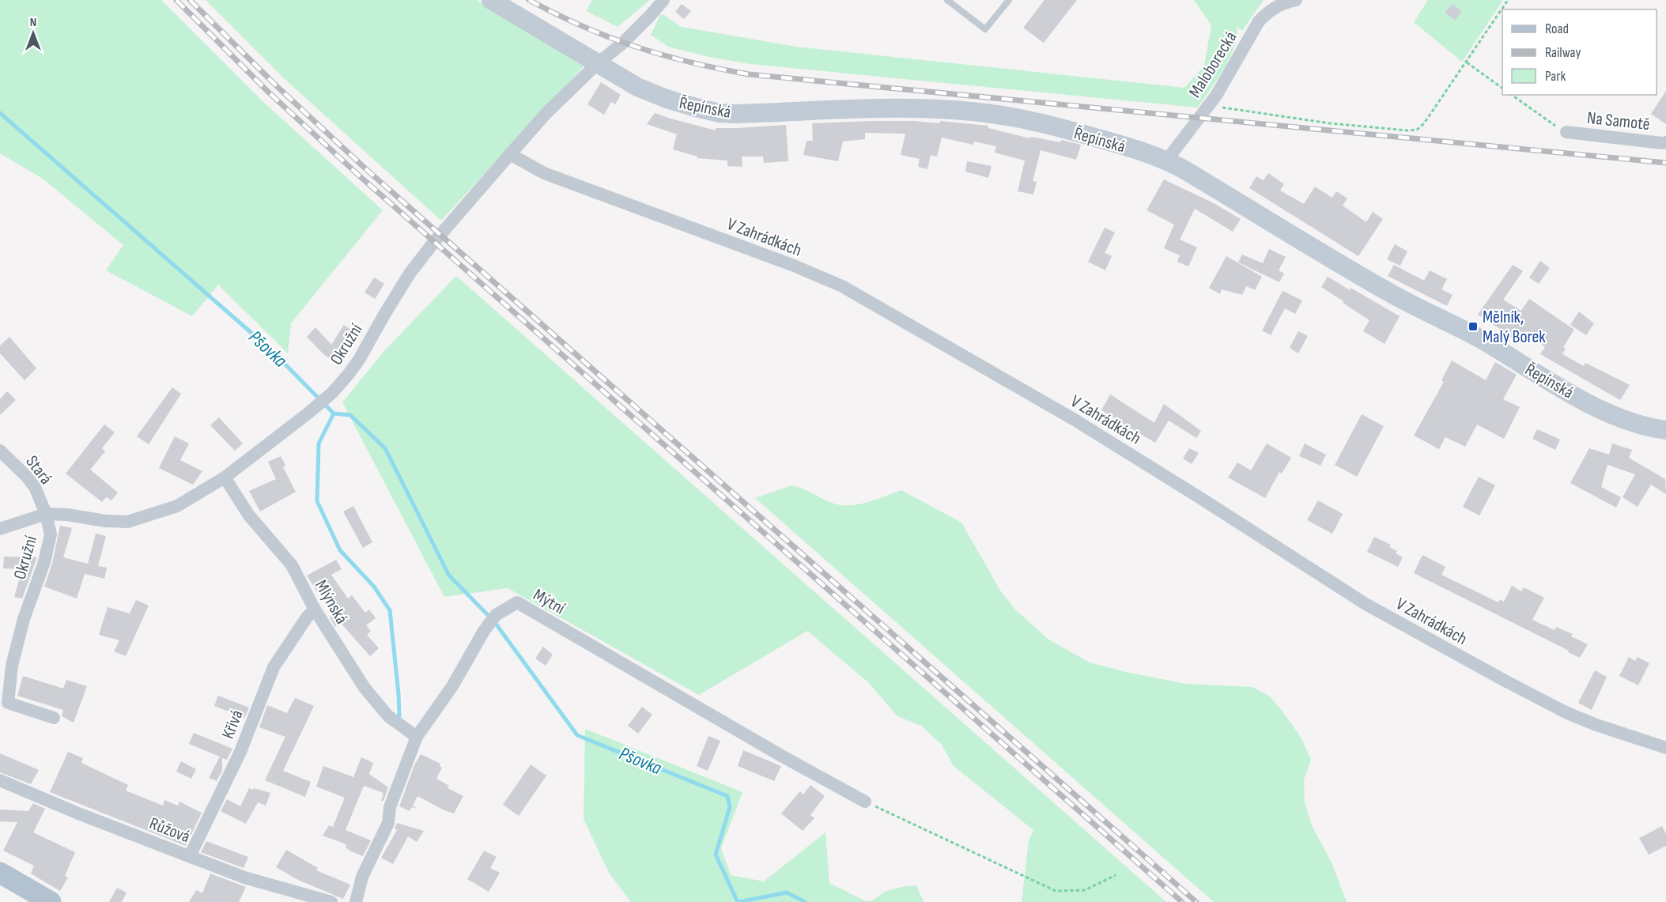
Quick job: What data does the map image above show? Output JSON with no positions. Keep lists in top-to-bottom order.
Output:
{
  "streets": {
    "street": [
      "Maloborecká",
      "Řepínská",
      "Na Samotě",
      "V Zahrádkách",
      "Okružní",
      "Stará",
      "Mýtní",
      "Mlýnská",
      "Křivá",
      "Růžová"
    ]
  },
  "crossings": [
    ["Maloborecká", "Řepínská"],
    ["Řepínská", "Okružní"],
    ["V Zahrádkách", "Okružní"],
    ["Okružní", "Stará"],
    ["Okružní", "Mlýnská"],
    ["Mýtní", "Mlýnská"],
    ["Mlýnská", "Křivá"],
    ["Křivá", "Růžová"]
  ],
  "water": ["Pšovka"],
  "places": {
    "transit": ["Mělník, Malý Borek"]
  },
  "legend": ["Road", "Railway", "Park"],
  "north": "top"
}
